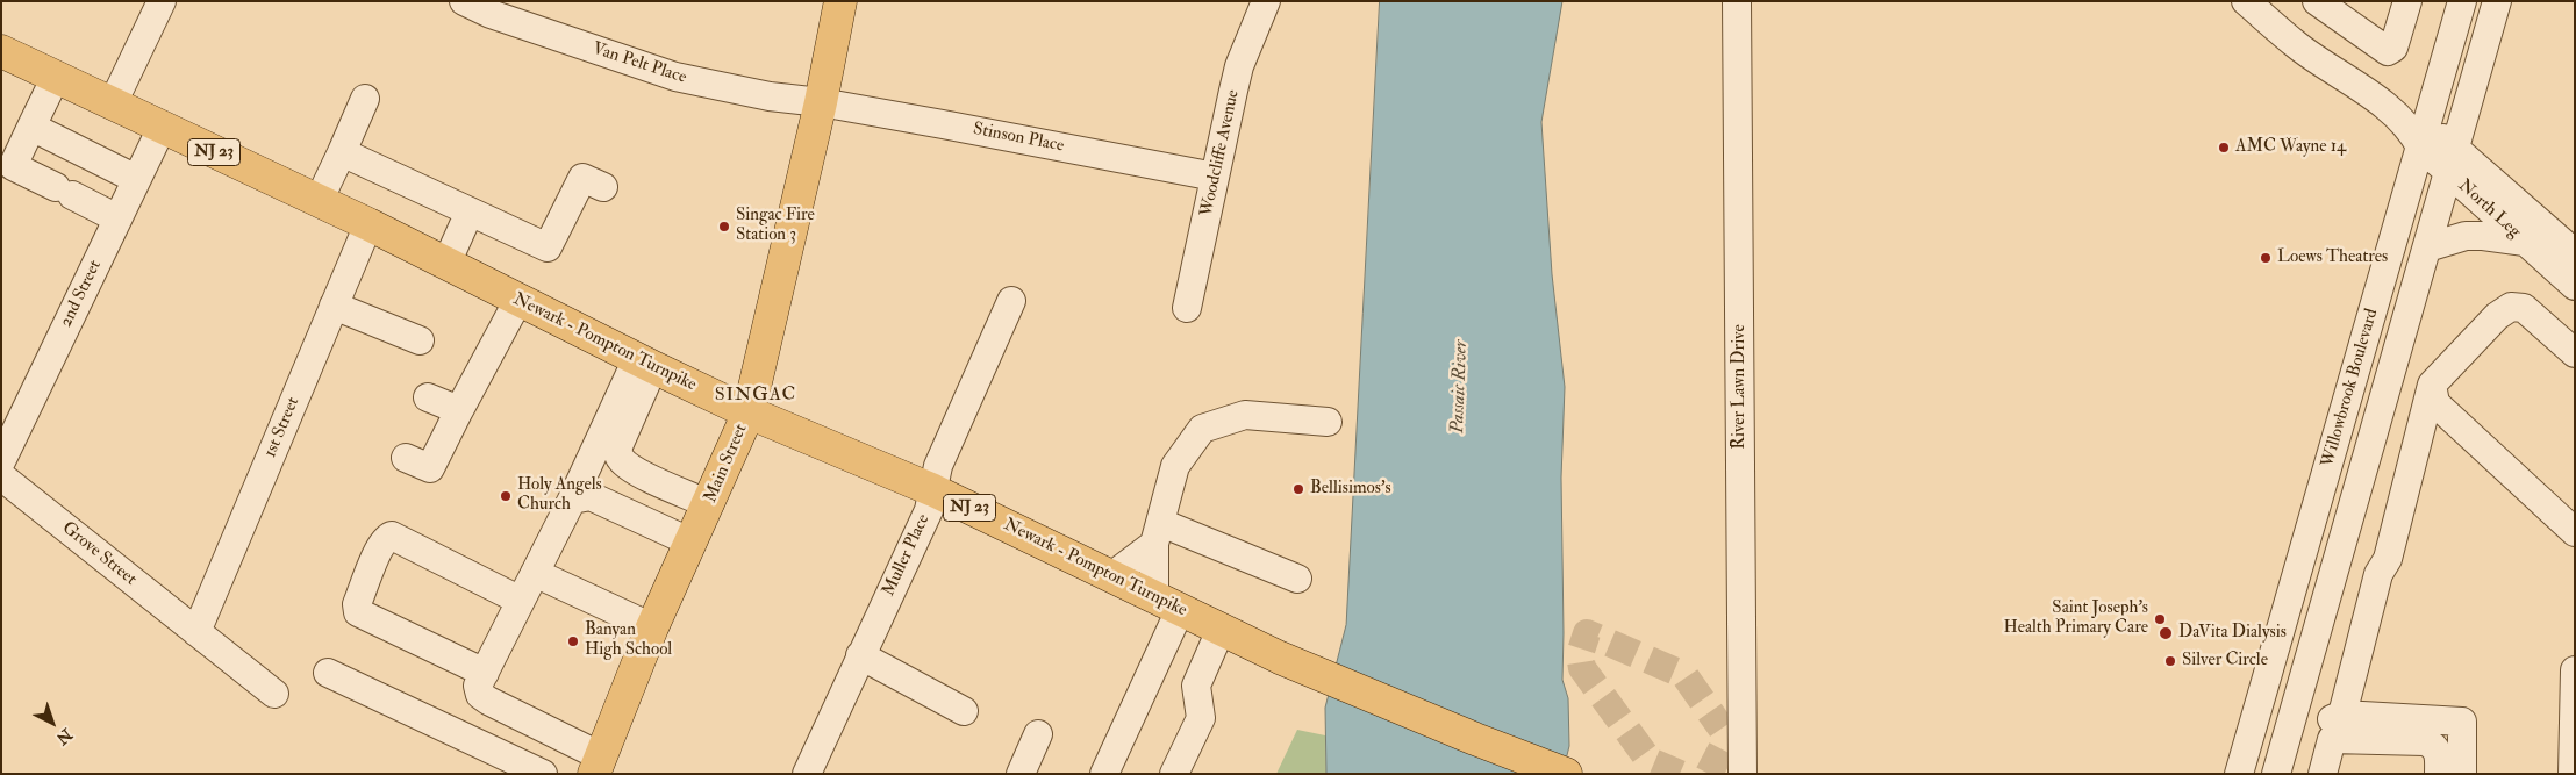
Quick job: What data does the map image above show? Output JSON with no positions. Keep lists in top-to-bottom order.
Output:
{
  "streets": {
    "main road": ["NJ 23", "Newark - Pompton Turnpike", "Main Street"],
    "street": [
      "Van Pelt Place",
      "Stinson Place",
      "Woodcliffe Avenue",
      "North Leg",
      "2nd Street",
      "River Lawn Drive",
      "Willowbrook Boulevard",
      "1st Street",
      "Grove Street",
      "Muller Place"
    ]
  },
  "crossings": [
    ["Van Pelt Place", "Stinson Place"],
    ["Van Pelt Place", "Main Street"],
    ["Stinson Place", "Woodcliffe Avenue"],
    ["Stinson Place", "Main Street"],
    ["North Leg", "Willowbrook Boulevard"],
    ["2nd Street", "Newark - Pompton Turnpike"],
    ["Newark - Pompton Turnpike", "1st Street"],
    ["Newark - Pompton Turnpike", "Main Street"],
    ["Newark - Pompton Turnpike", "Muller Place"],
    ["1st Street", "Grove Street"]
  ],
  "districts": ["SINGAC"],
  "water": ["Passaic River"],
  "places": [
    "AMC Wayne 14",
    "Singac Fire Station 3",
    "Loews Theatres",
    "Bellisimos's",
    "Holy Angels Church",
    "Saint Joseph's Health Primary Care",
    "DaVita Dialysis",
    "Banyan High School",
    "Silver Circle"
  ],
  "north": "bottom right"
}
